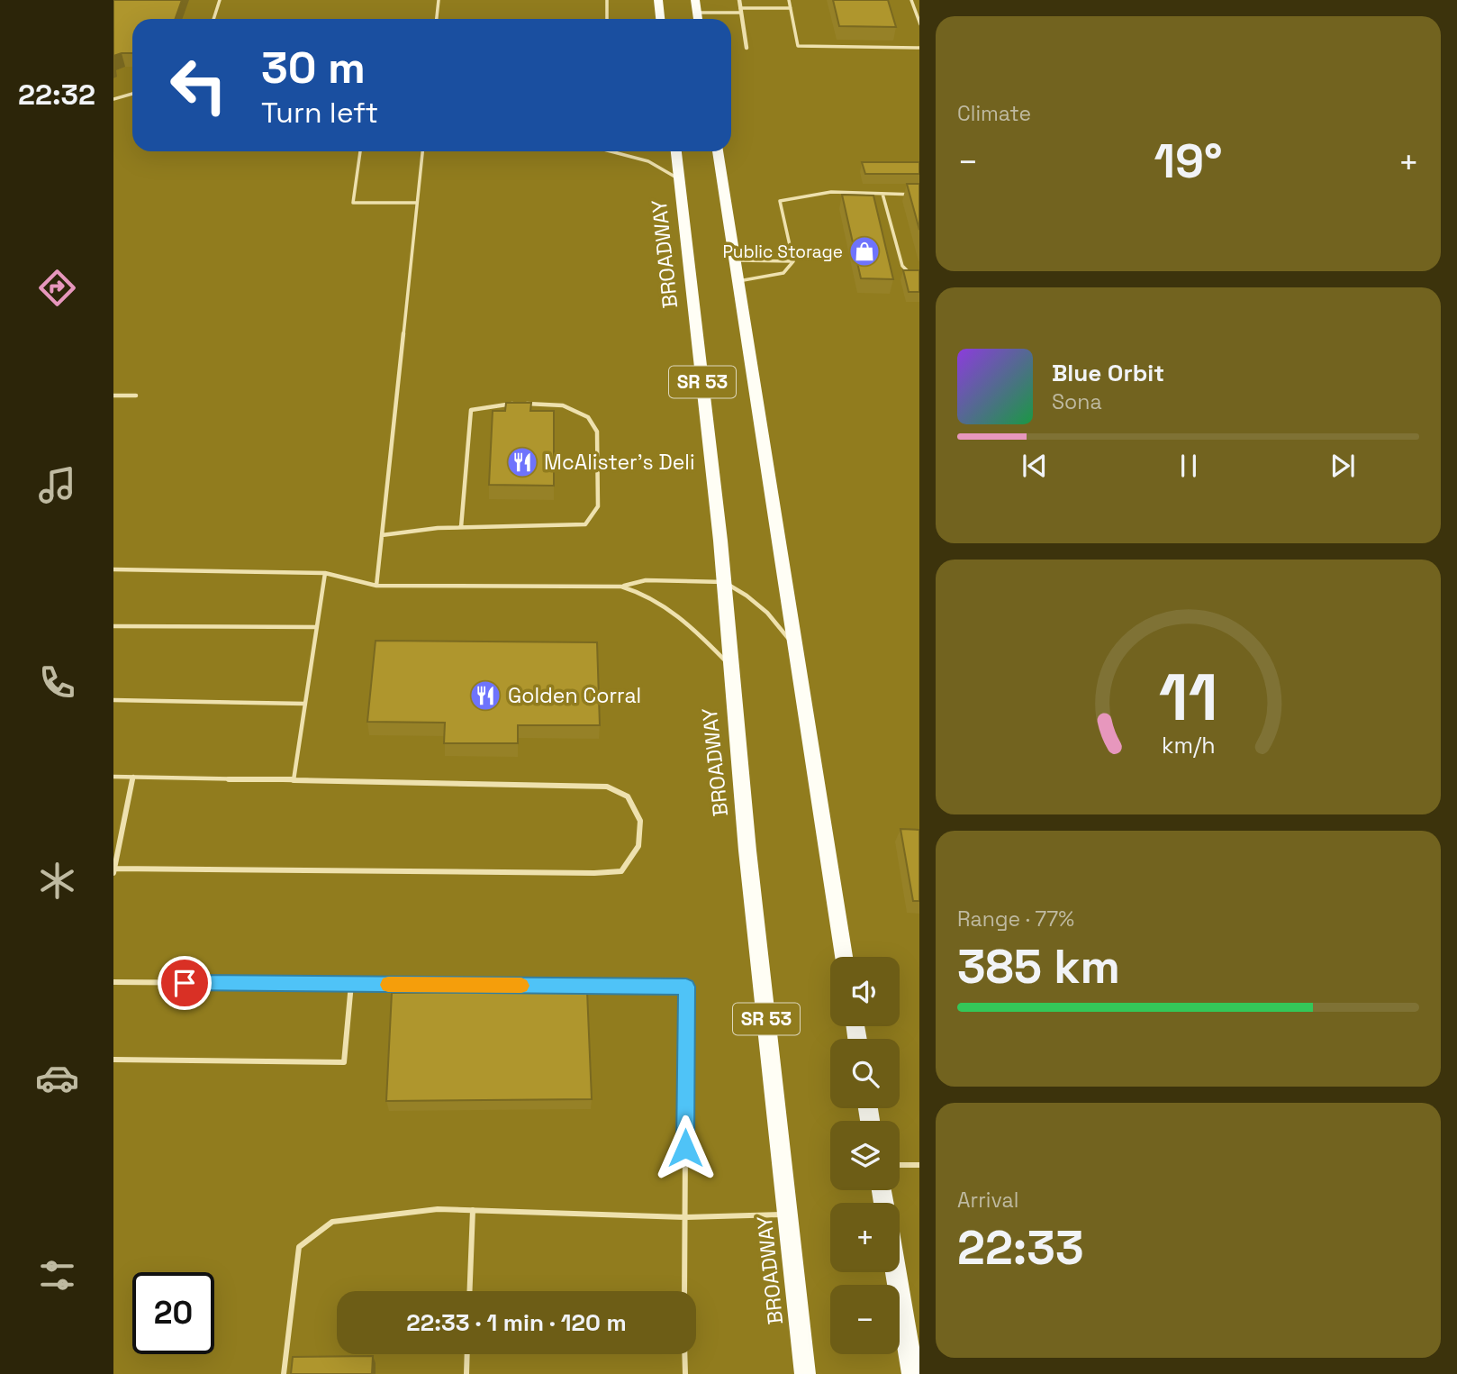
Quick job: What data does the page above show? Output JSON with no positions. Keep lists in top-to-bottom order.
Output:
{
  "streets": {
    "main road": ["BROADWAY", "SR 53"]
  },
  "places": {
    "shop": ["Public Storage"],
    "restaurant": ["McAlister's Deli", "Golden Corral"]
  },
  "page": {
    "tabs": "22:32",
    "tile": [
      "Climate",
      ["Range · 77%", "385 km"],
      ["Arrival", "22:33"]
    ],
    "turn": ["30 m", "Turn left"],
    "heat": ["−", "19°", "+"],
    "song": ["Blue Orbit", "Sona"],
    "map_buttons": ["+", "−"],
    "limit": "20",
    "trip": "22:33 · 1 min · 120 m",
    "gauge": ["11", "km/h"]
  }
}
